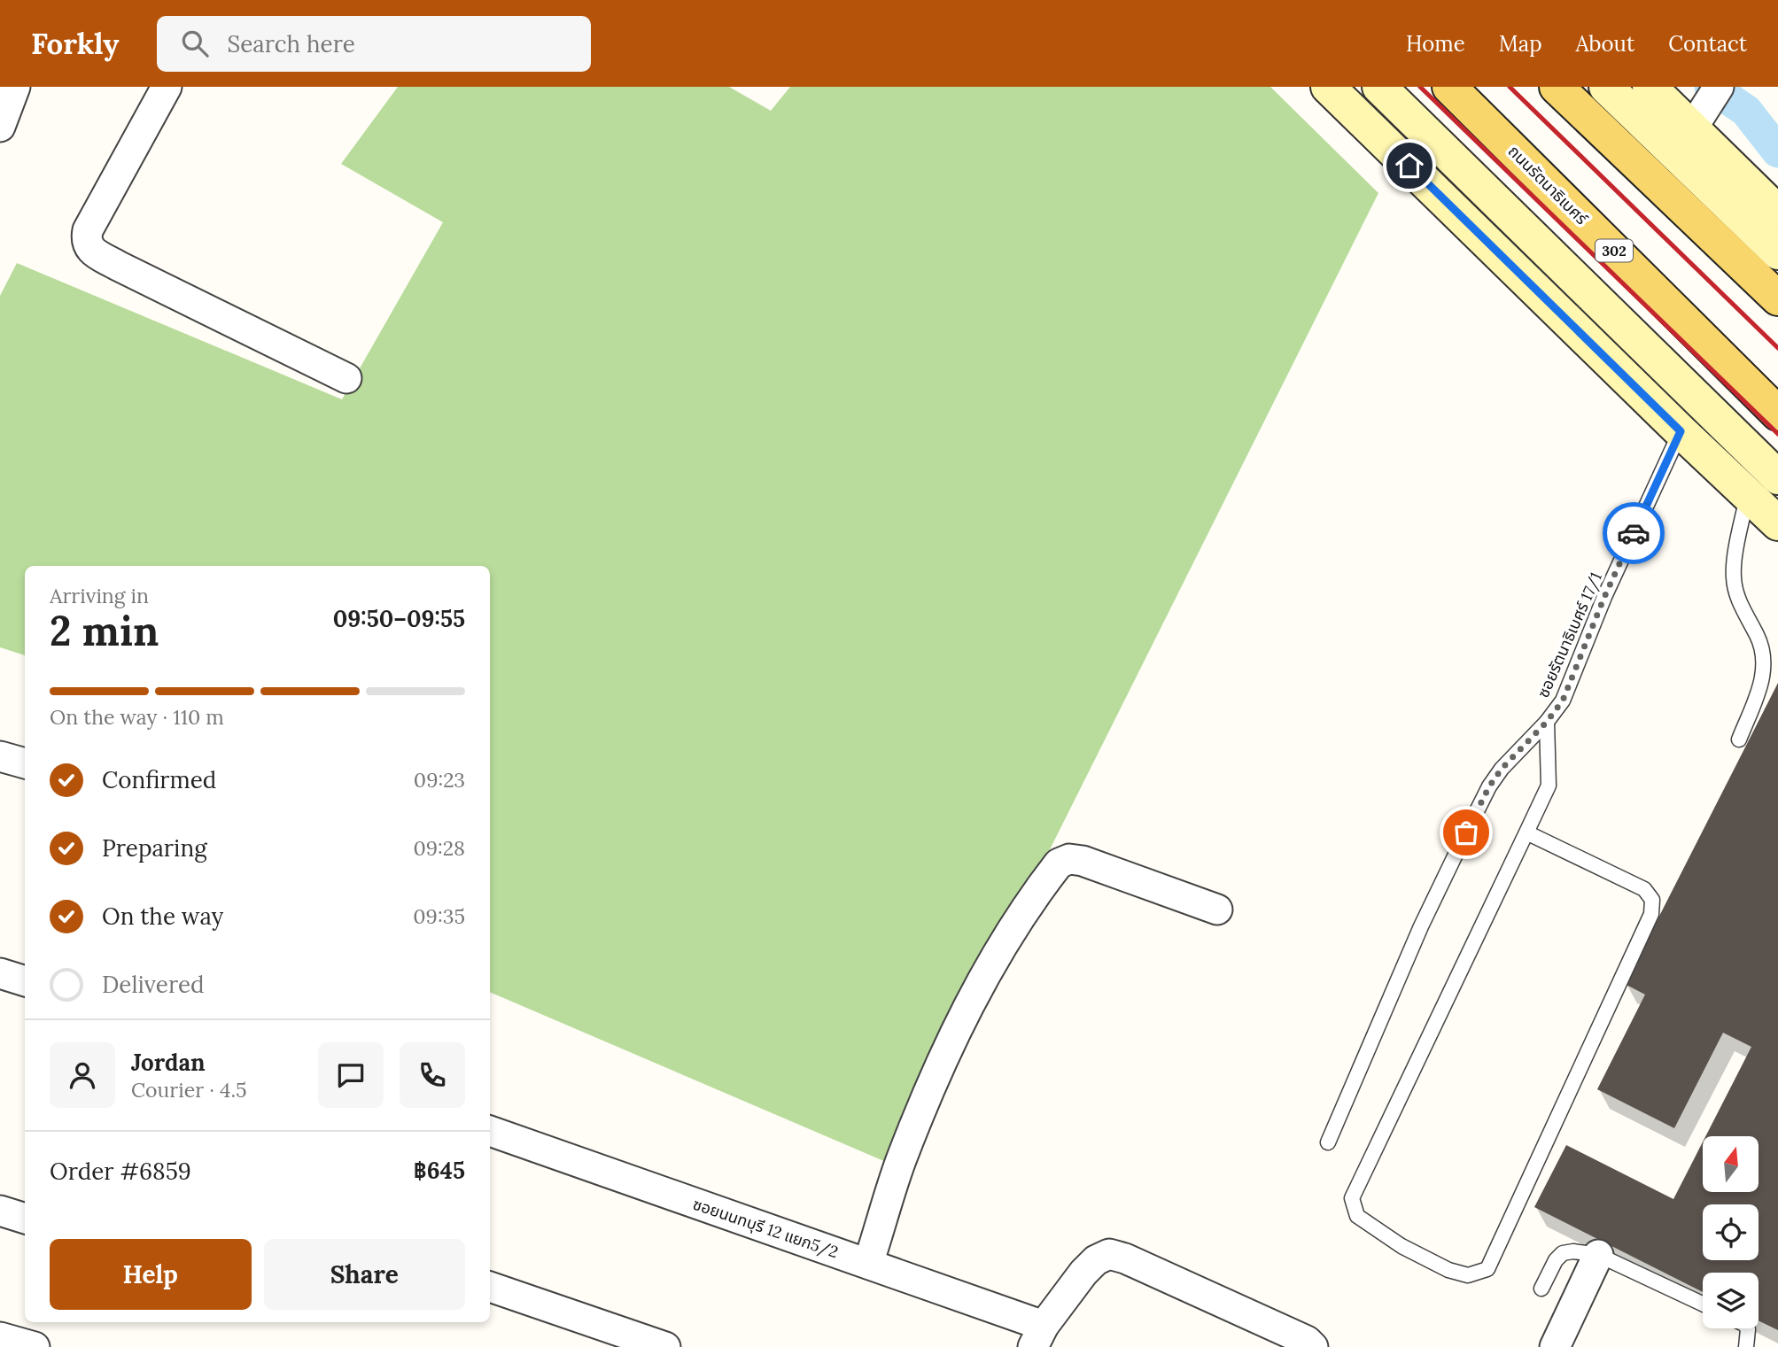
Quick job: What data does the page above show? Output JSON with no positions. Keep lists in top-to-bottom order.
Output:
{
  "streets": {
    "main road": ["ถนนรัตนาธิเบศร์", "302"],
    "street": ["ซอยนนทบุรี 12 แยก5/2"],
    "lane": ["ซอยรัตนาธิเบศร์ 17/1"]
  },
  "north": "top",
  "page": {
    "header": "Forkly",
    "search": "Search here",
    "nav": [
      "Home",
      "Map",
      "About",
      "Contact"
    ],
    "heading": ["2 min", "Arriving in", "09:50–09:55"],
    "panel": [
      "Jordan",
      "Courier · 4.5",
      "Order #6859",
      "฿645"
    ],
    "bar": "On the way · 110 m",
    "list": [
      ["Confirmed", "09:23"],
      ["Preparing", "09:28"],
      ["On the way", "09:35"],
      "Delivered"
    ],
    "buttons": ["Help", "Share"]
  }
}
